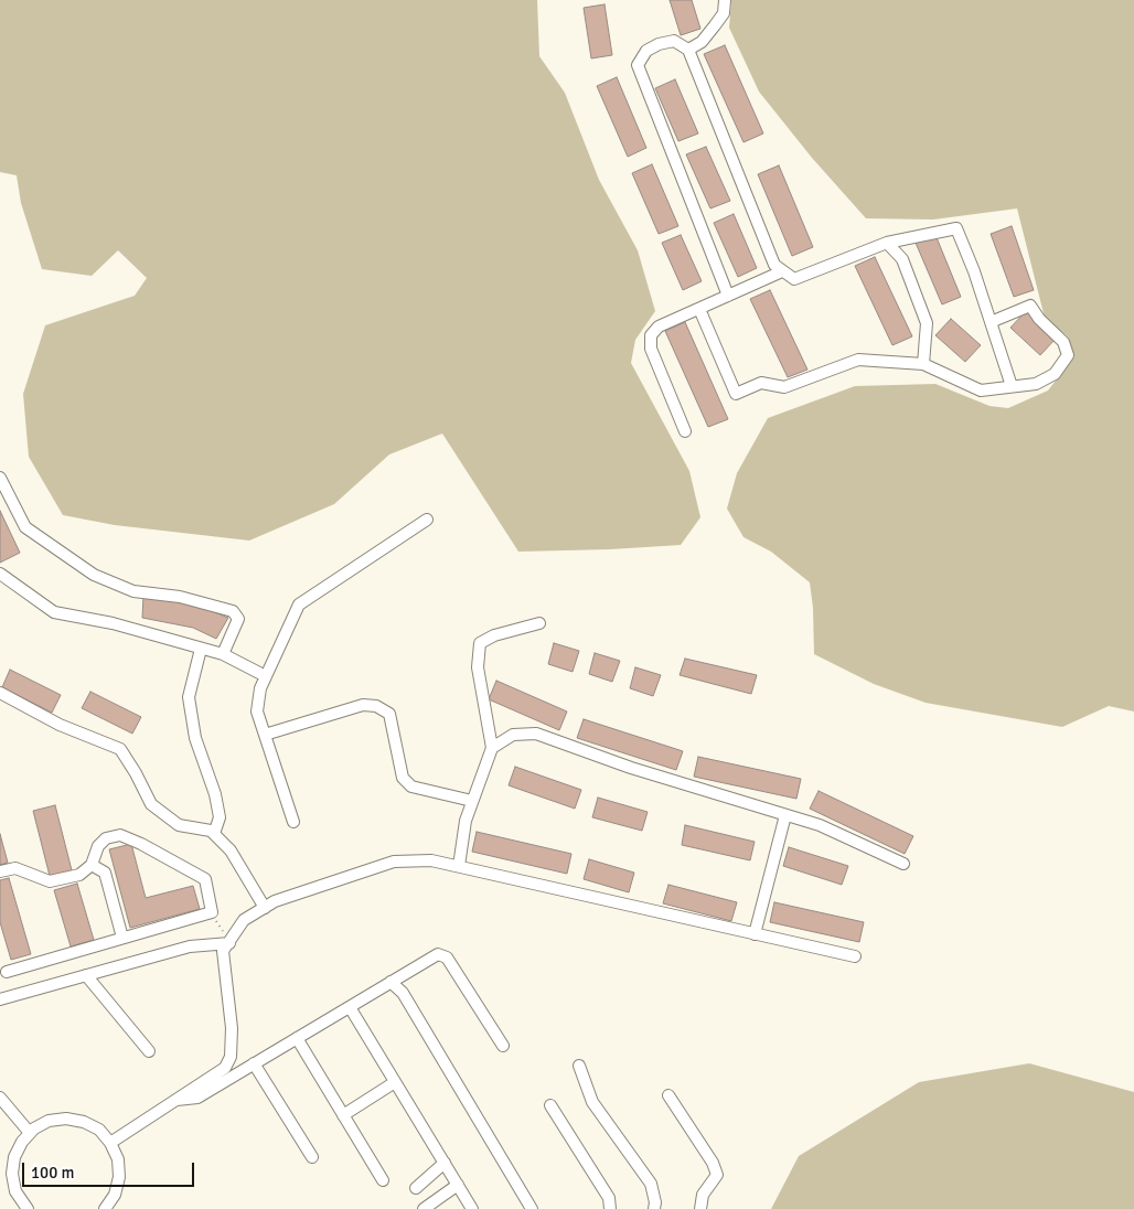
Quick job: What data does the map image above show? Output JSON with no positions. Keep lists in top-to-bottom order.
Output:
{
  "scale_bar": "100 m"
}
